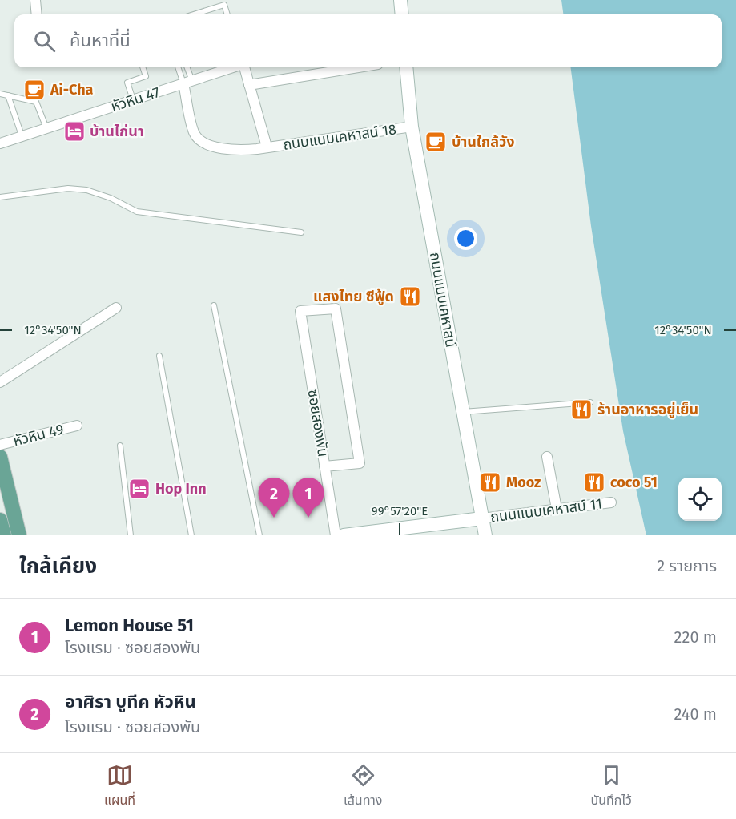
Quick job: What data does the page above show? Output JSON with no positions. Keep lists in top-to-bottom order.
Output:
{
  "streets": {
    "street": [
      "หัวหิน 47",
      "ถนนแนบเคหาสน์ 18",
      "ถนนแนบเคหาสน์",
      "ซอยสองพัน",
      "หัวหิน 49",
      "ถนนแนบเคหาสน์ 11"
    ]
  },
  "crossings": [
    ["หัวหิน 47", "ถนนแนบเคหาสน์ 18"],
    ["ถนนแนบเคหาสน์ 18", "ถนนแนบเคหาสน์"],
    ["ถนนแนบเคหาสน์", "ถนนแนบเคหาสน์ 11"]
  ],
  "places": {
    "cafe": ["Ai-Cha", "บ้านใกล้วัง"],
    "hotel": ["บ้านไก่นา", "Hop Inn"],
    "restaurant": [
      "แสงไทย ซีฟู้ด",
      "ร้านอาหารอยู่เย็น",
      "Mooz",
      "coco 51"
    ]
  },
  "page": {
    "search": "ค้นหาที่นี่",
    "pins": ["1", "2"],
    "heading": ["ใกล้เคียง", "2 รายการ"],
    "list": [
      {
        "mark": "1",
        "name": "Lemon House 51",
        "note": "โรงแรม · ซอยสองพัน",
        "value": "220 m"
      },
      {
        "mark": "2",
        "name": "อาศิรา บูทีค หัวหิน",
        "note": "โรงแรม · ซอยสองพัน",
        "value": "240 m"
      }
    ],
    "nav": ["แผนที่", "เส้นทาง", "บันทึกไว้"]
  },
  "coordinates": ["12°34'50\"N", "99°57'20\"E"]
}
